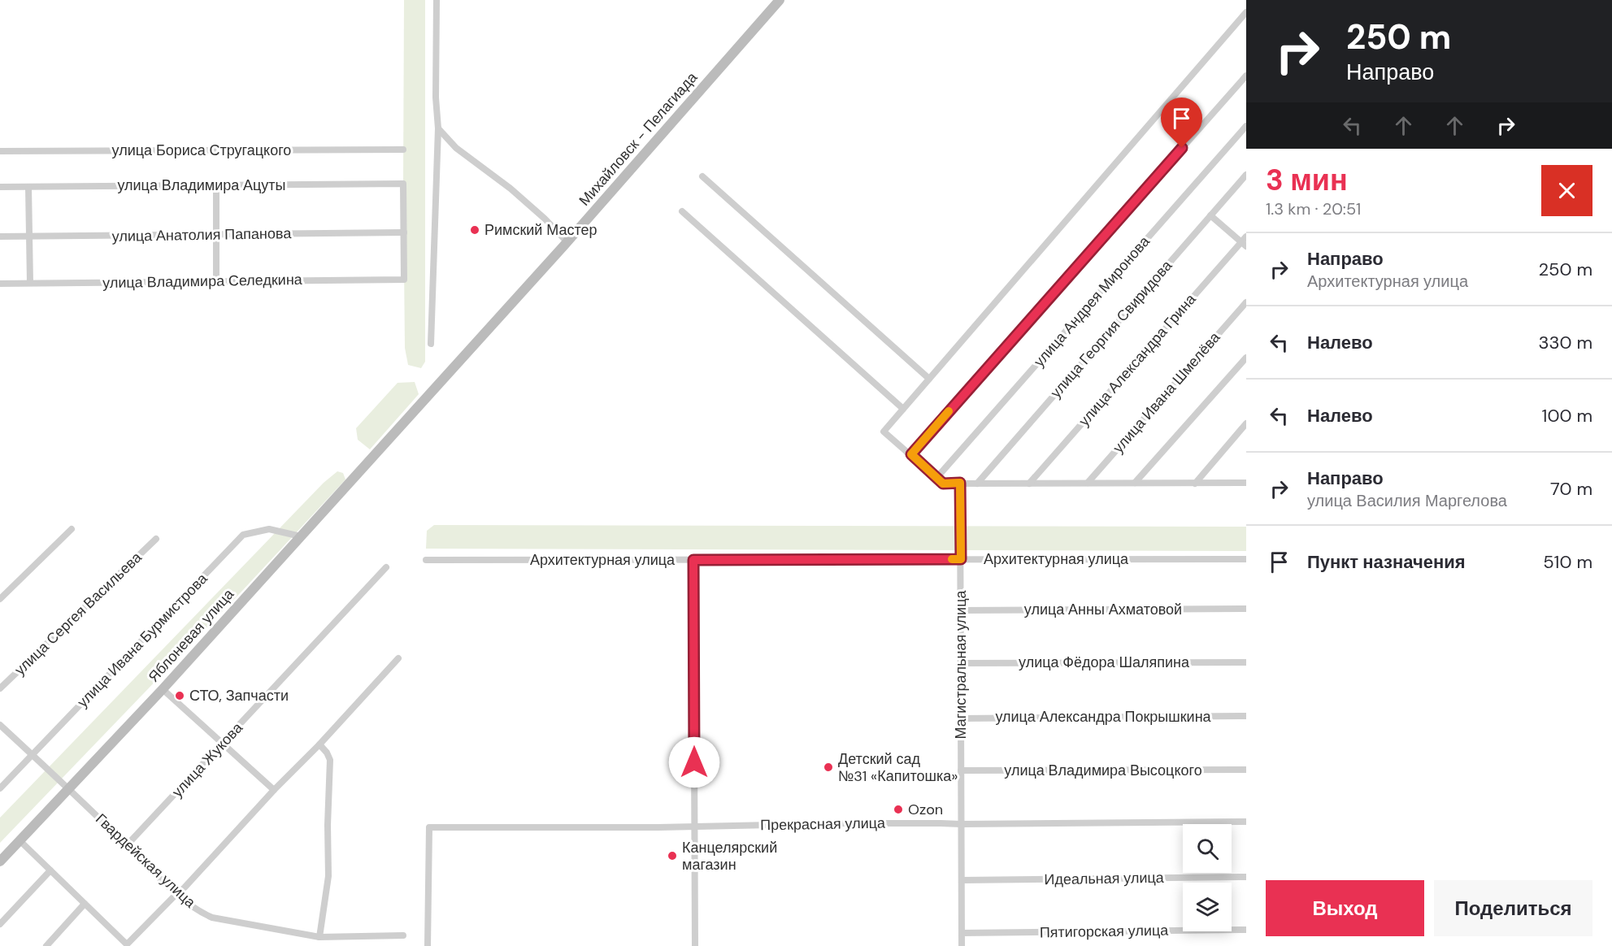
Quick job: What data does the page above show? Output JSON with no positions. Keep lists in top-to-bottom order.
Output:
{
  "streets": {
    "street": [
      "Михайловск - Пелагиада",
      "улица Бориса Стругацкого",
      "улица Владимира Ацуты",
      "улица Анатолия Папанова",
      "улица Владимира Селедкина",
      "улица Андрея Миронова",
      "улица Георгия Свиридова",
      "улица Александра Грина",
      "улица Ивана Шмелёва",
      "Архитектурная улица",
      "улица Анны Ахматовой",
      "улица Сергея Васильева",
      "Яблоневая улица",
      "улица Ивана Бурмистрова",
      "улица Фёдора Шаляпина",
      "Магистральная улица",
      "улица Александра Покрышкина",
      "улица Жукова",
      "улица Владимира Высоцкого",
      "Прекрасная улица",
      "Гвардейская улица",
      "Идеальная улица",
      "Пятигорская улица"
    ]
  },
  "crossings": [
    ["Михайловск - Пелагиада", "Яблоневая улица"],
    ["улица Владимира Ацуты", "улица Анатолия Папанова"],
    ["улица Владимира Ацуты", "улица Владимира Селедкина"],
    ["улица Анатолия Папанова", "улица Владимира Селедкина"],
    ["Архитектурная улица", "Магистральная улица"],
    ["улица Анны Ахматовой", "Магистральная улица"],
    ["Яблоневая улица", "улица Ивана Бурмистрова"],
    ["Яблоневая улица", "Гвардейская улица"],
    ["улица Ивана Бурмистрова", "Гвардейская улица"],
    ["улица Фёдора Шаляпина", "Магистральная улица"],
    ["Магистральная улица", "улица Александра Покрышкина"],
    ["Магистральная улица", "улица Владимира Высоцкого"],
    ["Магистральная улица", "Прекрасная улица"],
    ["Магистральная улица", "Идеальная улица"],
    ["Магистральная улица", "Пятигорская улица"],
    ["улица Жукова", "Гвардейская улица"]
  ],
  "places": [
    "Римский Мастер",
    "СТО, Запчасти",
    "Детский сад №31 «Капитошка»",
    "Ozon",
    "Канцелярский магазин"
  ],
  "page": {
    "turn": ["250 m", "Направо"],
    "heading": ["3 мин", "1.3 km · 20:51"],
    "list": [
      {
        "name": "Направо",
        "note": "Архитектурная улица",
        "value": "250 m"
      },
      {
        "name": "Налево",
        "value": "330 m"
      },
      {
        "name": "Налево",
        "value": "100 m"
      },
      {
        "name": "Направо",
        "note": "улица Василия Маргелова",
        "value": "70 m"
      },
      {
        "name": "Пункт назначения",
        "value": "510 m"
      }
    ],
    "buttons": ["Выход", "Поделиться"]
  }
}
